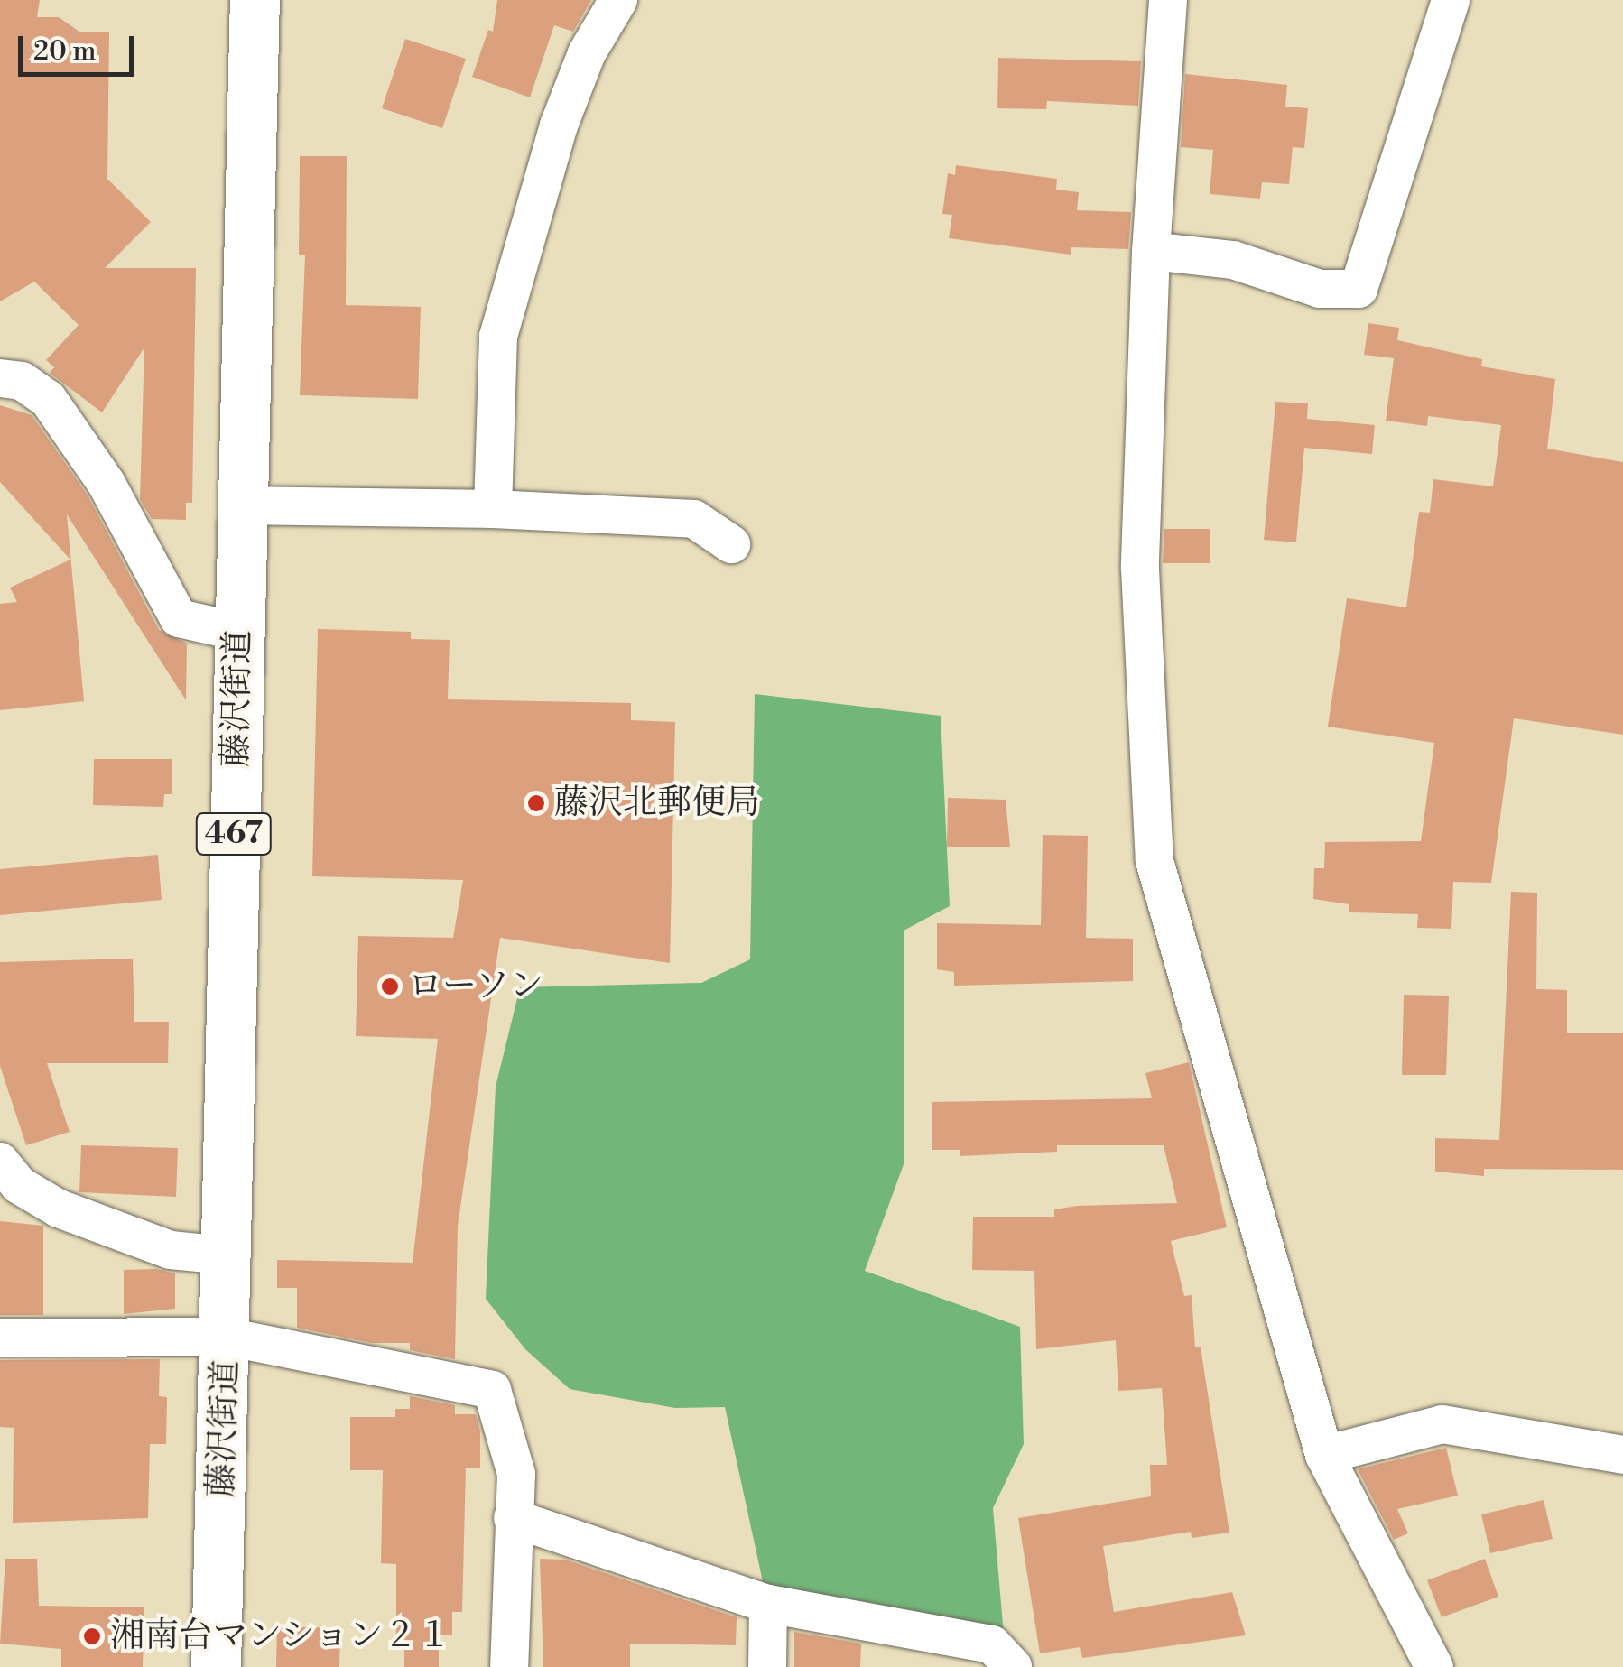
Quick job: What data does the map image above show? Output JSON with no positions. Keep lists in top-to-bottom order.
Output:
{
  "streets": {
    "highway": ["藤沢街道", "467"]
  },
  "places": ["藤沢北郵便局", "ローソン", "湘南台マンション２１"],
  "scale_bar": "20 m"
}
